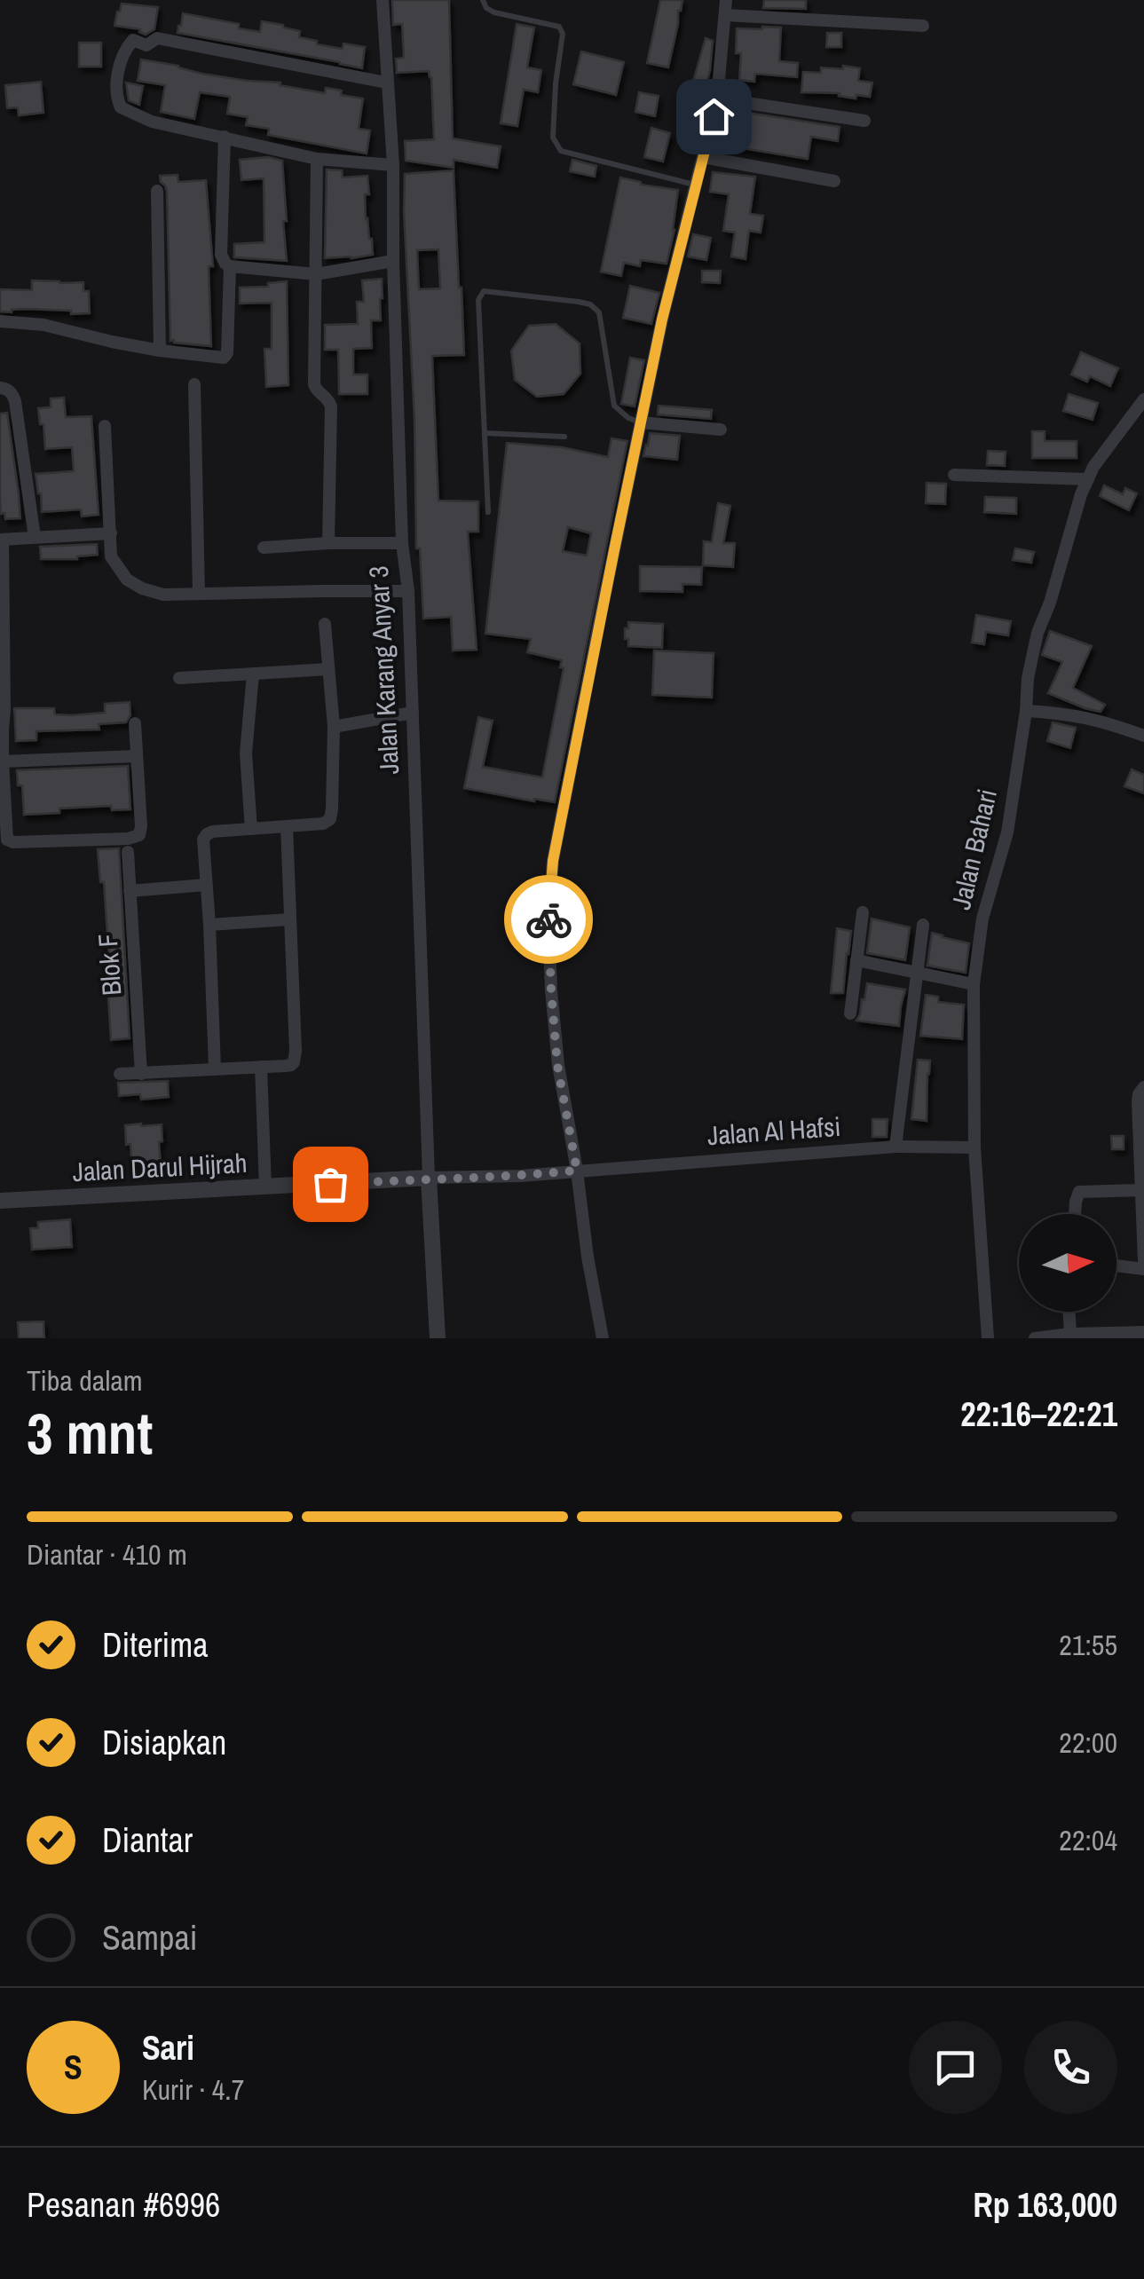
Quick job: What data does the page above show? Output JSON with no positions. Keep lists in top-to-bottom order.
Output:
{
  "streets": {
    "street": [
      "Jalan Karang Anyar 3",
      "Jalan Bahari",
      "Blok F",
      "Jalan Al Hafsi",
      "Jalan Darul Hijrah"
    ]
  },
  "crossings": [
    ["Jalan Karang Anyar 3", "Jalan Al Hafsi"],
    ["Jalan Karang Anyar 3", "Jalan Darul Hijrah"],
    ["Jalan Bahari", "Jalan Al Hafsi"],
    ["Jalan Al Hafsi", "Jalan Darul Hijrah"]
  ],
  "north": "right",
  "page": {
    "heading": ["3 mnt", "Tiba dalam", "22:16–22:21"],
    "panel": [
      "Sari",
      "Kurir · 4.7",
      "Pesanan #6996",
      "Rp 163,000"
    ],
    "bar": "Diantar · 410 m",
    "list": [
      ["Diterima", "21:55"],
      ["Disiapkan", "22:00"],
      ["Diantar", "22:04"],
      "Sampai"
    ],
    "round": "S"
  }
}
